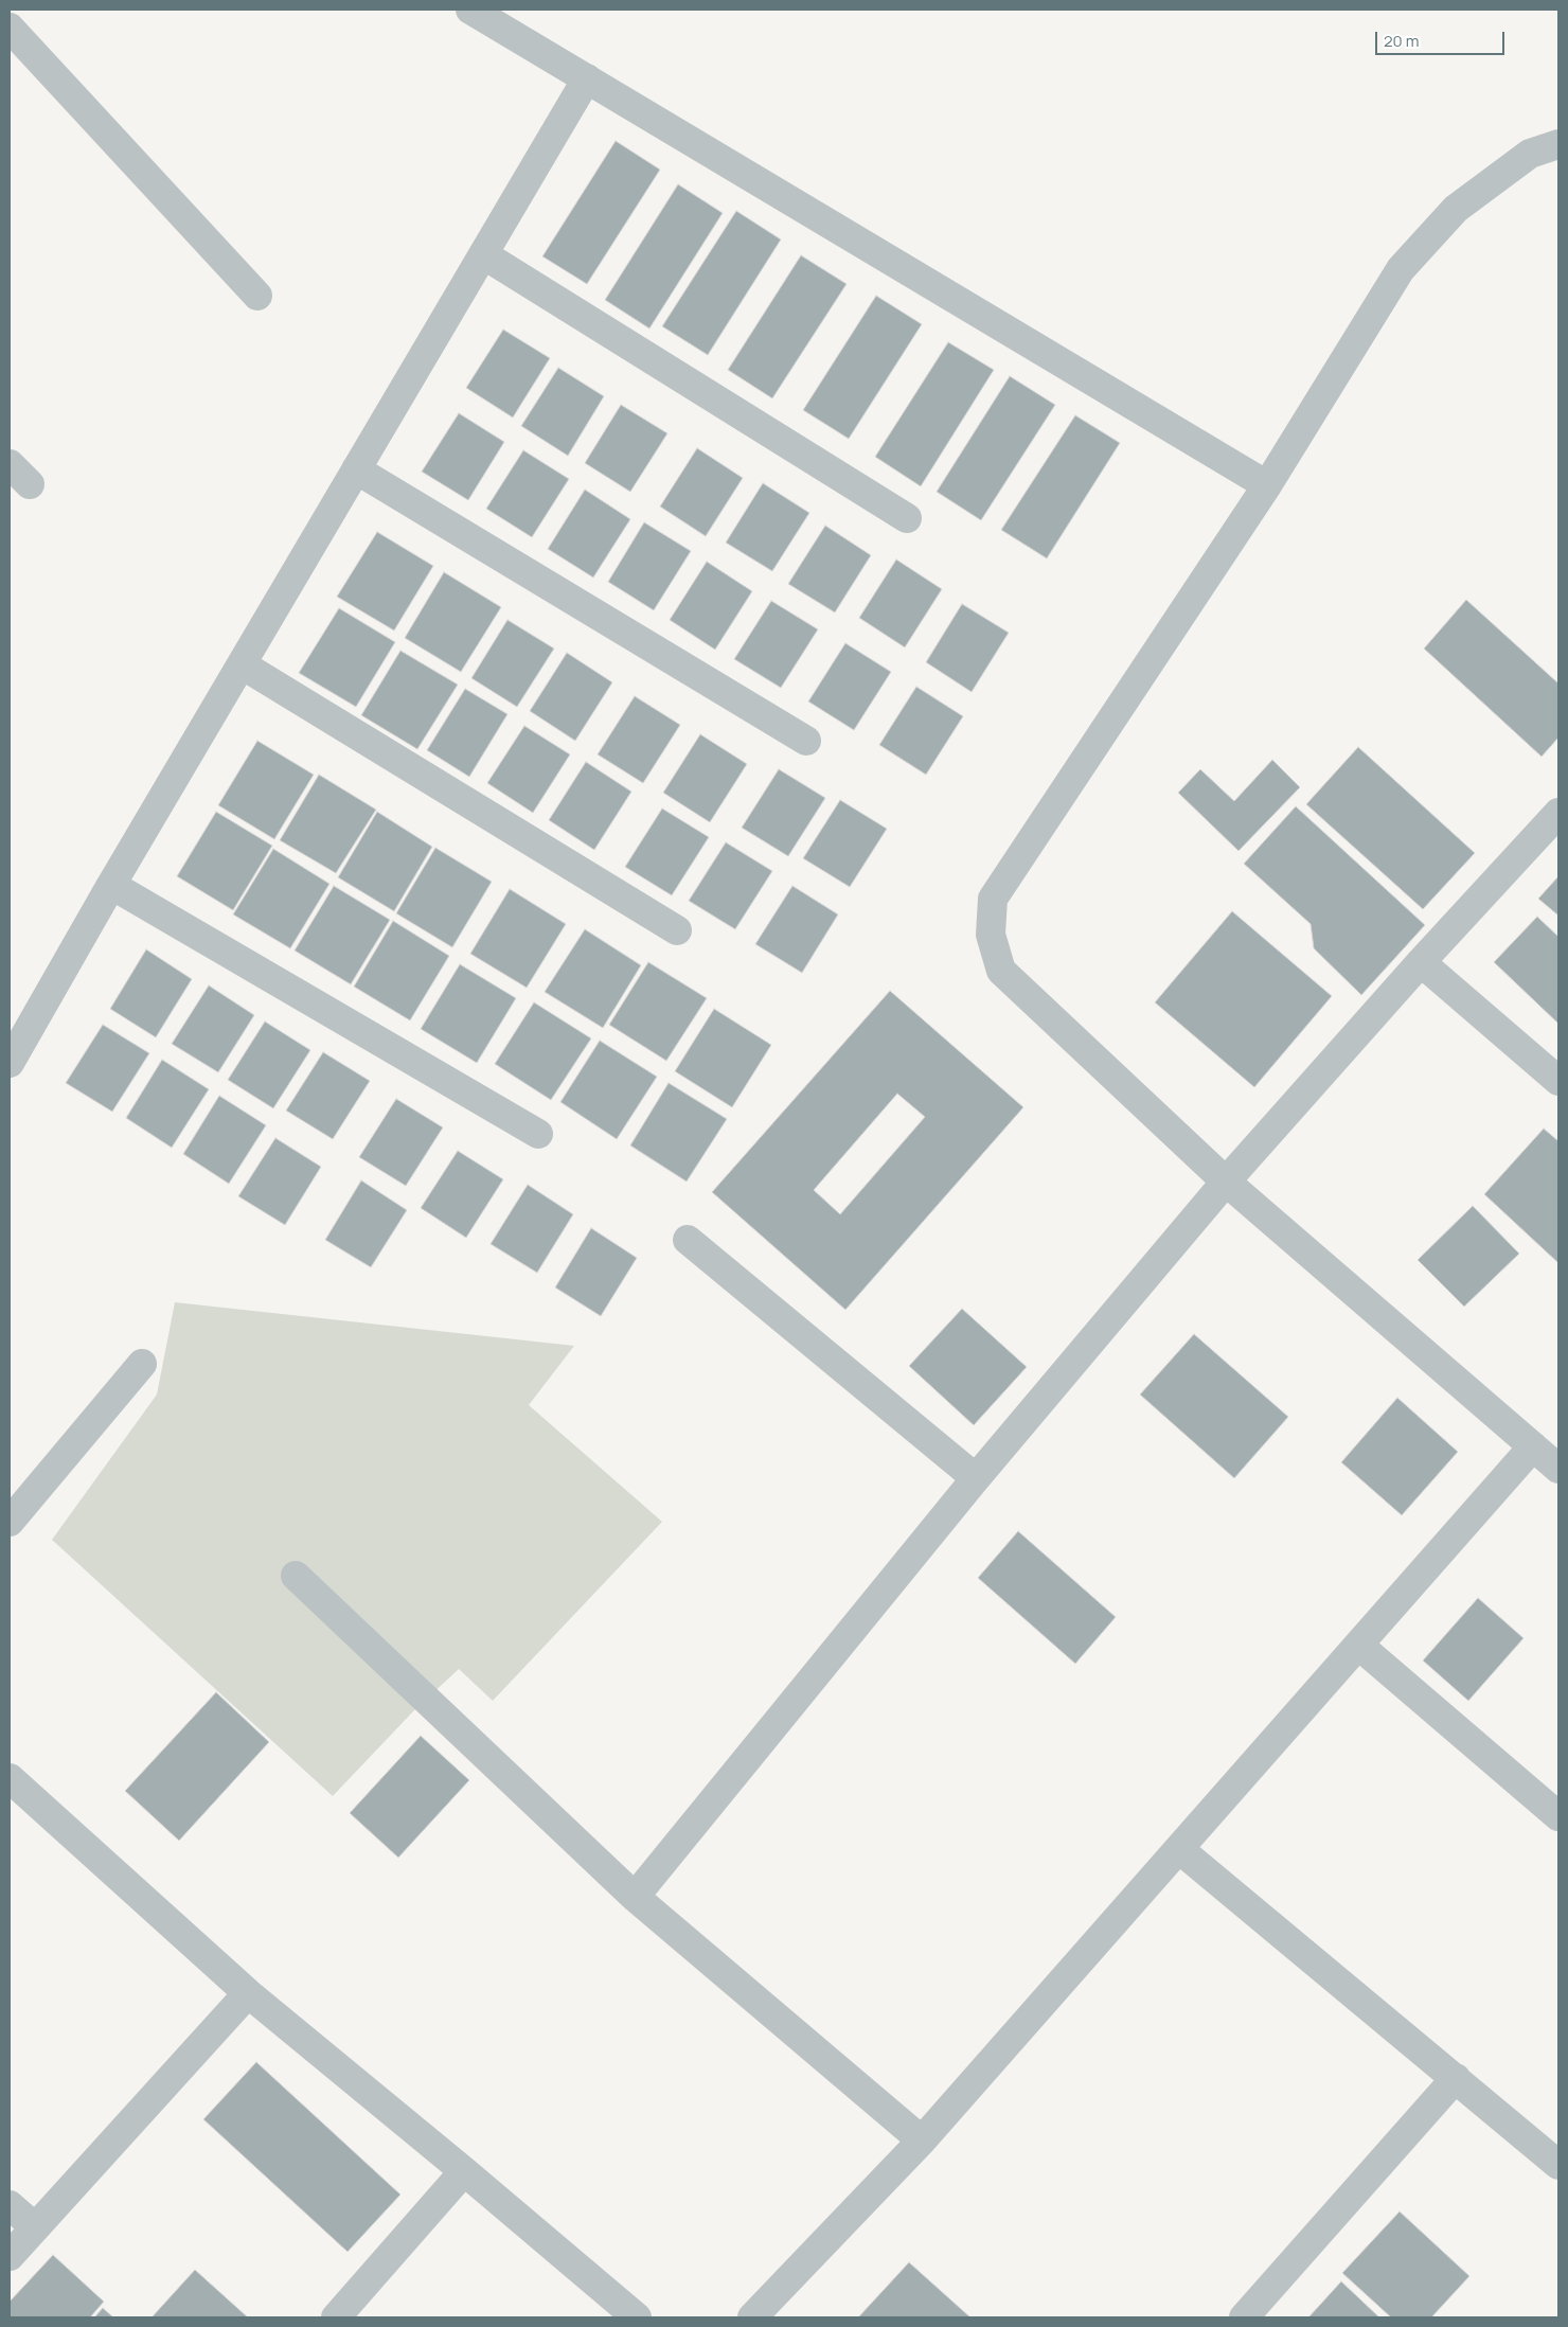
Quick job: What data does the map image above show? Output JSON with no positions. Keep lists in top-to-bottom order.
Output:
{
  "scale_bar": "20 m"
}
